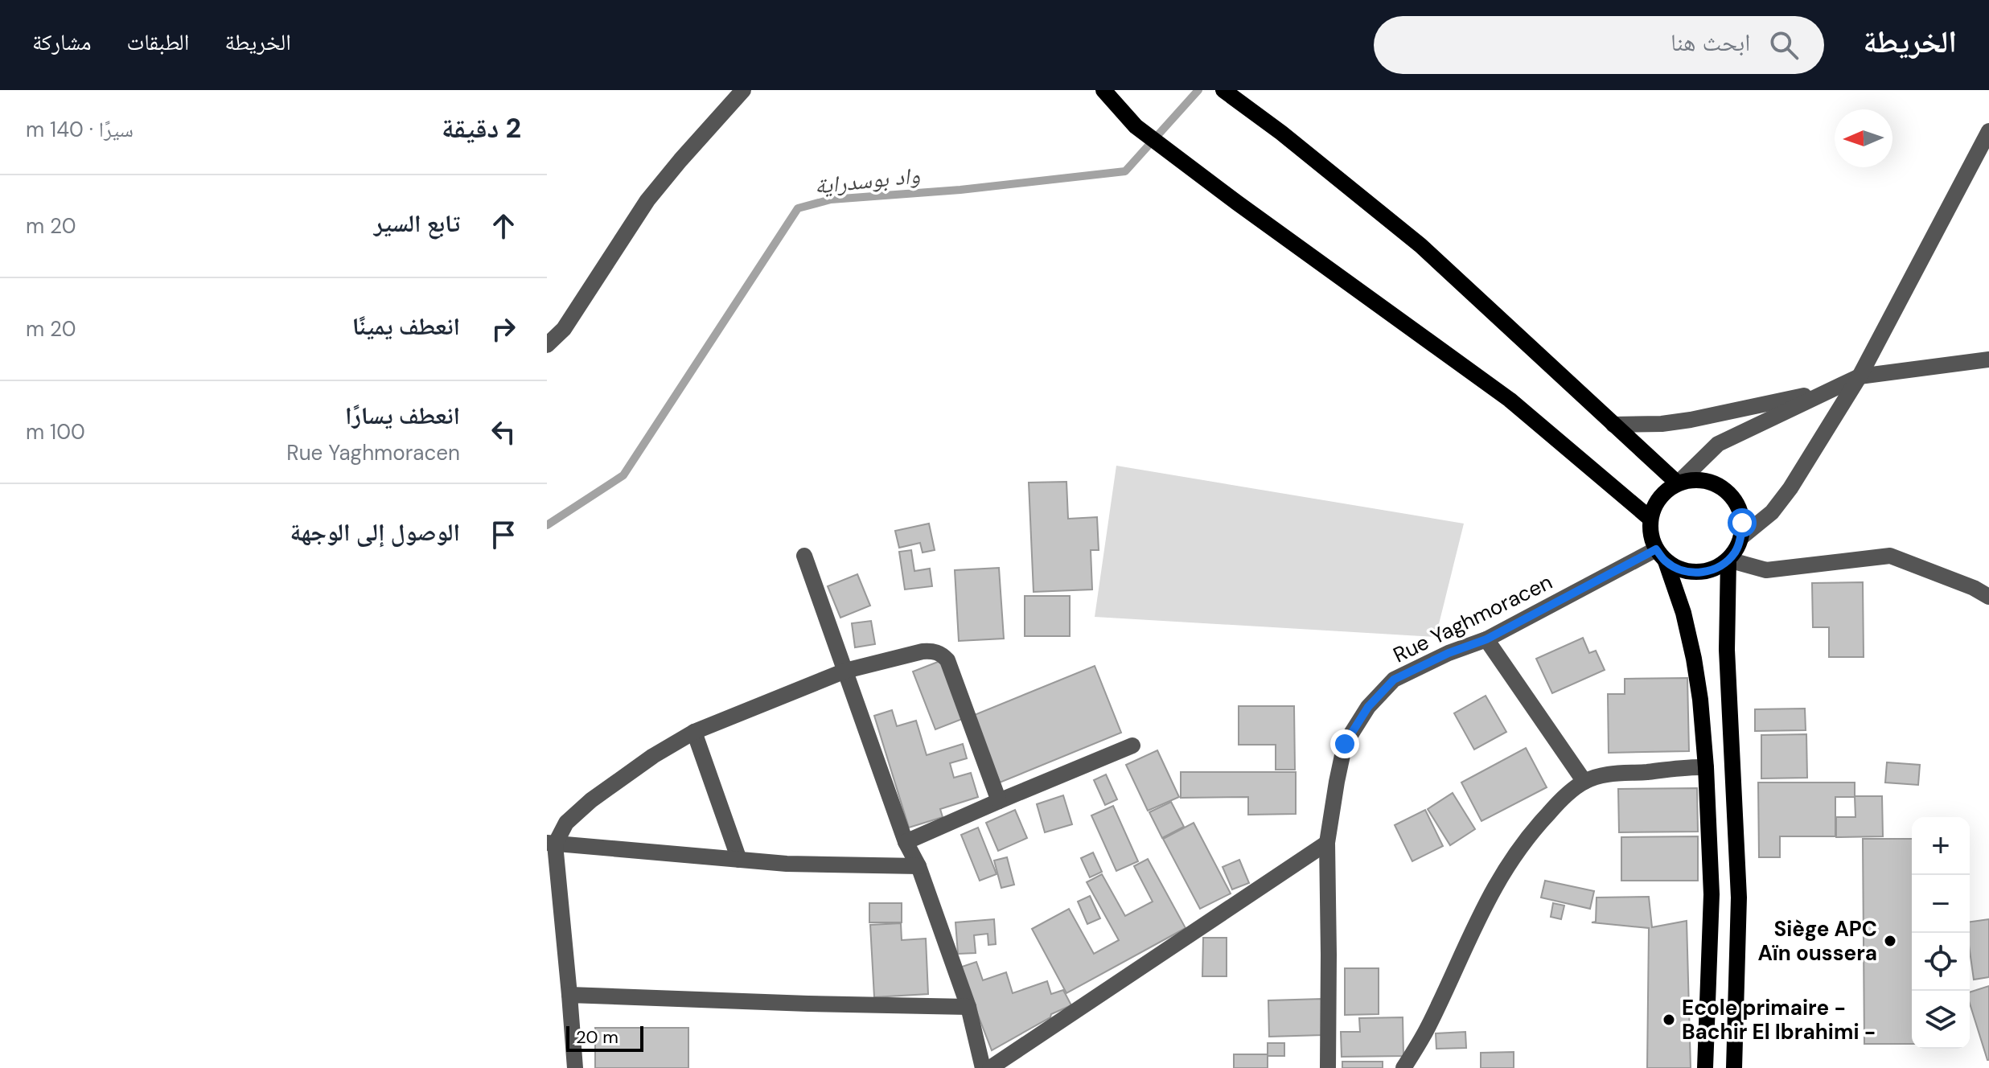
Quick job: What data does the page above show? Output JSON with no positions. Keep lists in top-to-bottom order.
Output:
{
  "streets": {
    "street": ["Rue Yaghmoracen"]
  },
  "water": ["واد بوسدراية"],
  "places": ["Siège APC Aïn oussera", "Ecole primaire - Bachir El Ibrahimi -"],
  "scale_bar": "20 m",
  "north": "left",
  "page": {
    "header": "الخريطة",
    "search": "ابحث هنا",
    "nav": ["الخريطة", "الطبقات", "مشاركة"],
    "heading": ["2 دقيقة", "سيرًا · 140 m"],
    "list": [
      ["تابع السير", "20 m"],
      ["انعطف يمينًا", "20 m"],
      ["انعطف يسارًا", "Rue Yaghmoracen", "100 m"],
      "الوصول إلى الوجهة"
    ],
    "map_buttons": ["+", "−"],
    "scale": "20 m"
  }
}
